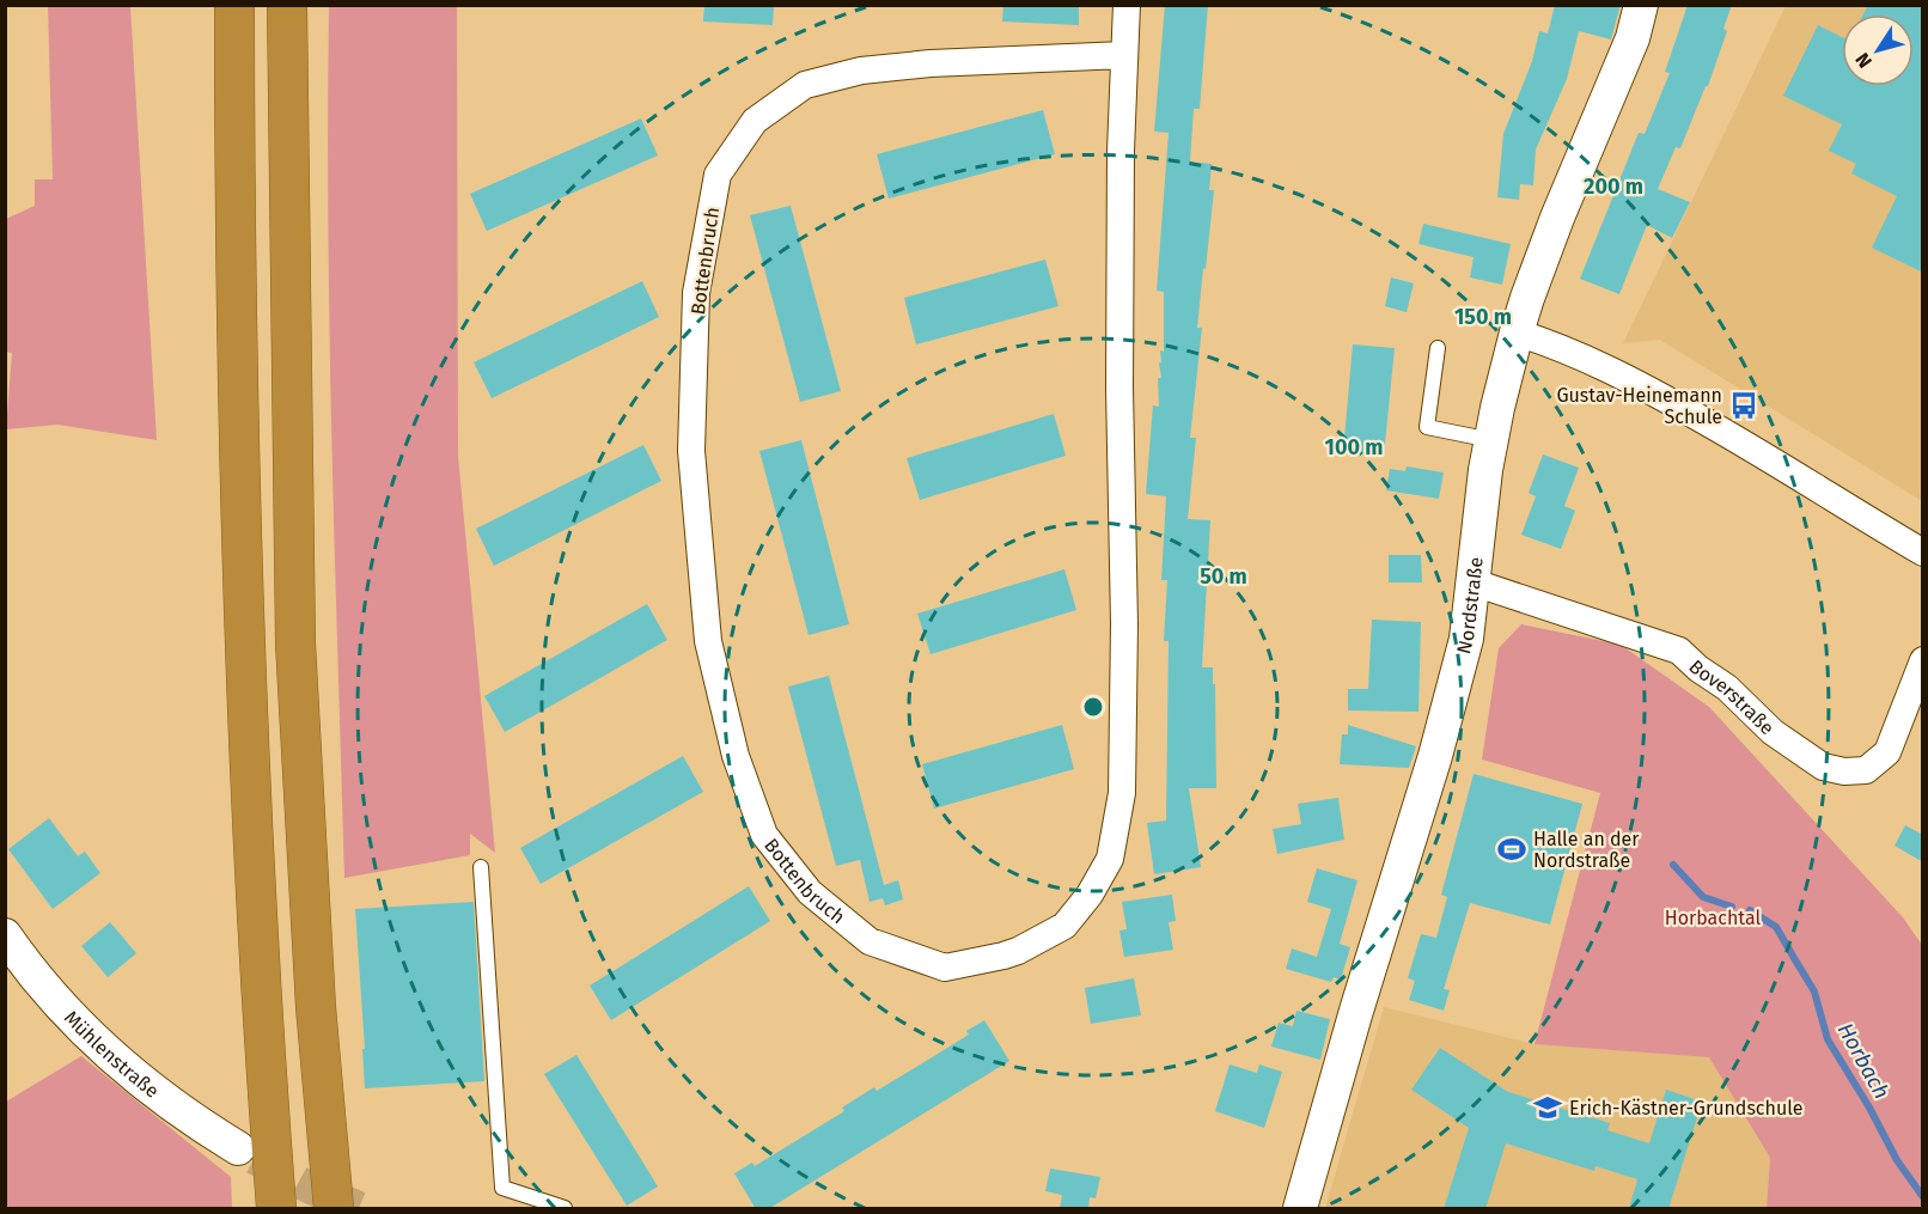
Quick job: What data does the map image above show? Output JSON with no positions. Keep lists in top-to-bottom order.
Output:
{
  "streets": {
    "street": [
      "Bottenbruch",
      "Nordstraße",
      "Boverstraße",
      "Mühlenstraße"
    ]
  },
  "crossings": [
    ["Nordstraße", "Boverstraße"]
  ],
  "water": ["Horbach"],
  "parks": ["Horbachtal"],
  "places": {
    "bus stop": ["Gustav-Heinemann Schule"],
    "sports": ["Halle an der Nordstraße"],
    "school or university": ["Erich-Kästner-Grundschule"]
  },
  "north": "bottom left",
  "rings": [
    "200 m",
    "150 m",
    "100 m",
    "50 m"
  ]
}
